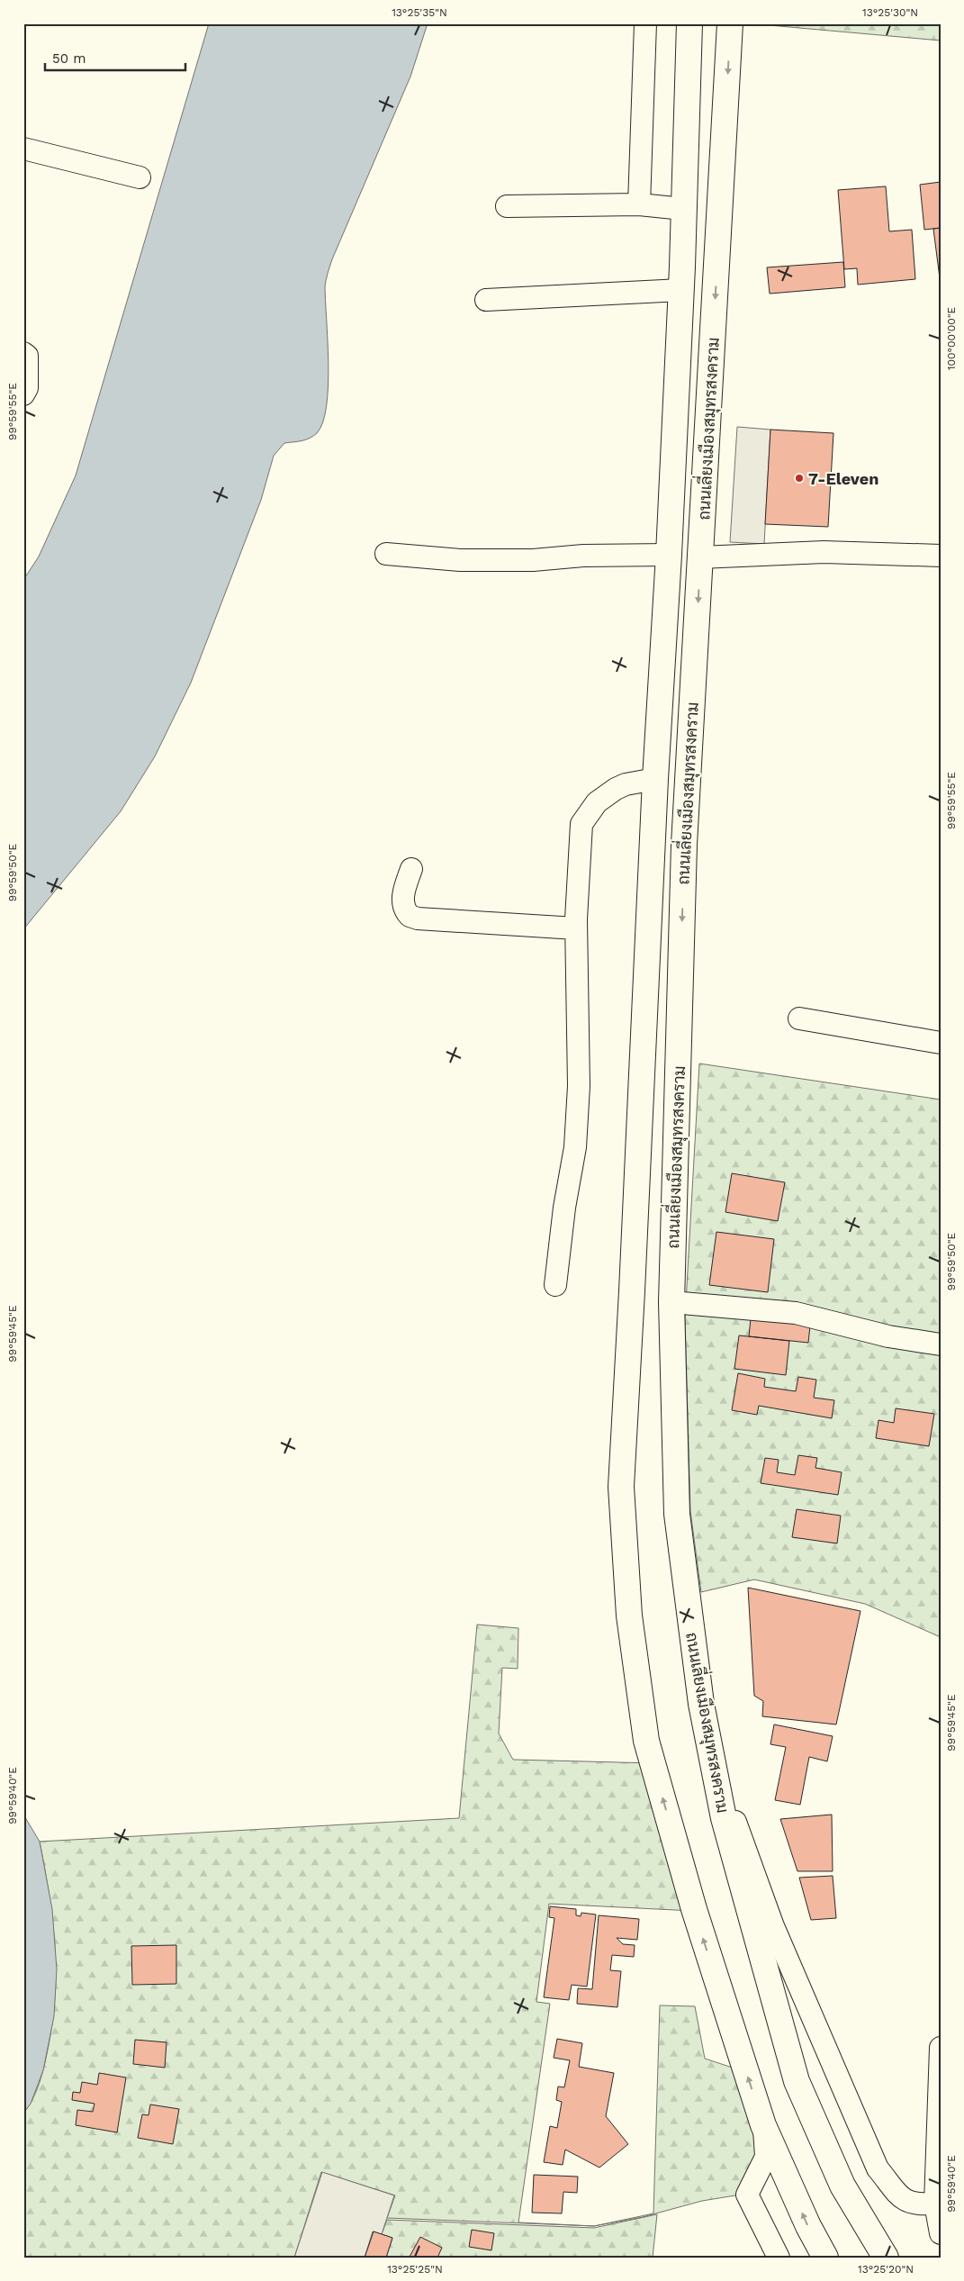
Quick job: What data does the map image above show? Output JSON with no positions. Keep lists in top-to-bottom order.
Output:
{
  "streets": {
    "main road": ["ถนนเลี่ยงเมืองสมุทรสงคราม"]
  },
  "places": ["7-Eleven"],
  "scale_bar": "50 m",
  "coordinates": [
    "13°25'35\"N",
    "13°25'30\"N",
    "100°00'00\"E",
    "99°59'55\"E",
    "99°59'50\"E",
    "99°59'45\"E",
    "99°59'40\"E",
    "13°25'25\"N",
    "13°25'20\"N"
  ]
}
